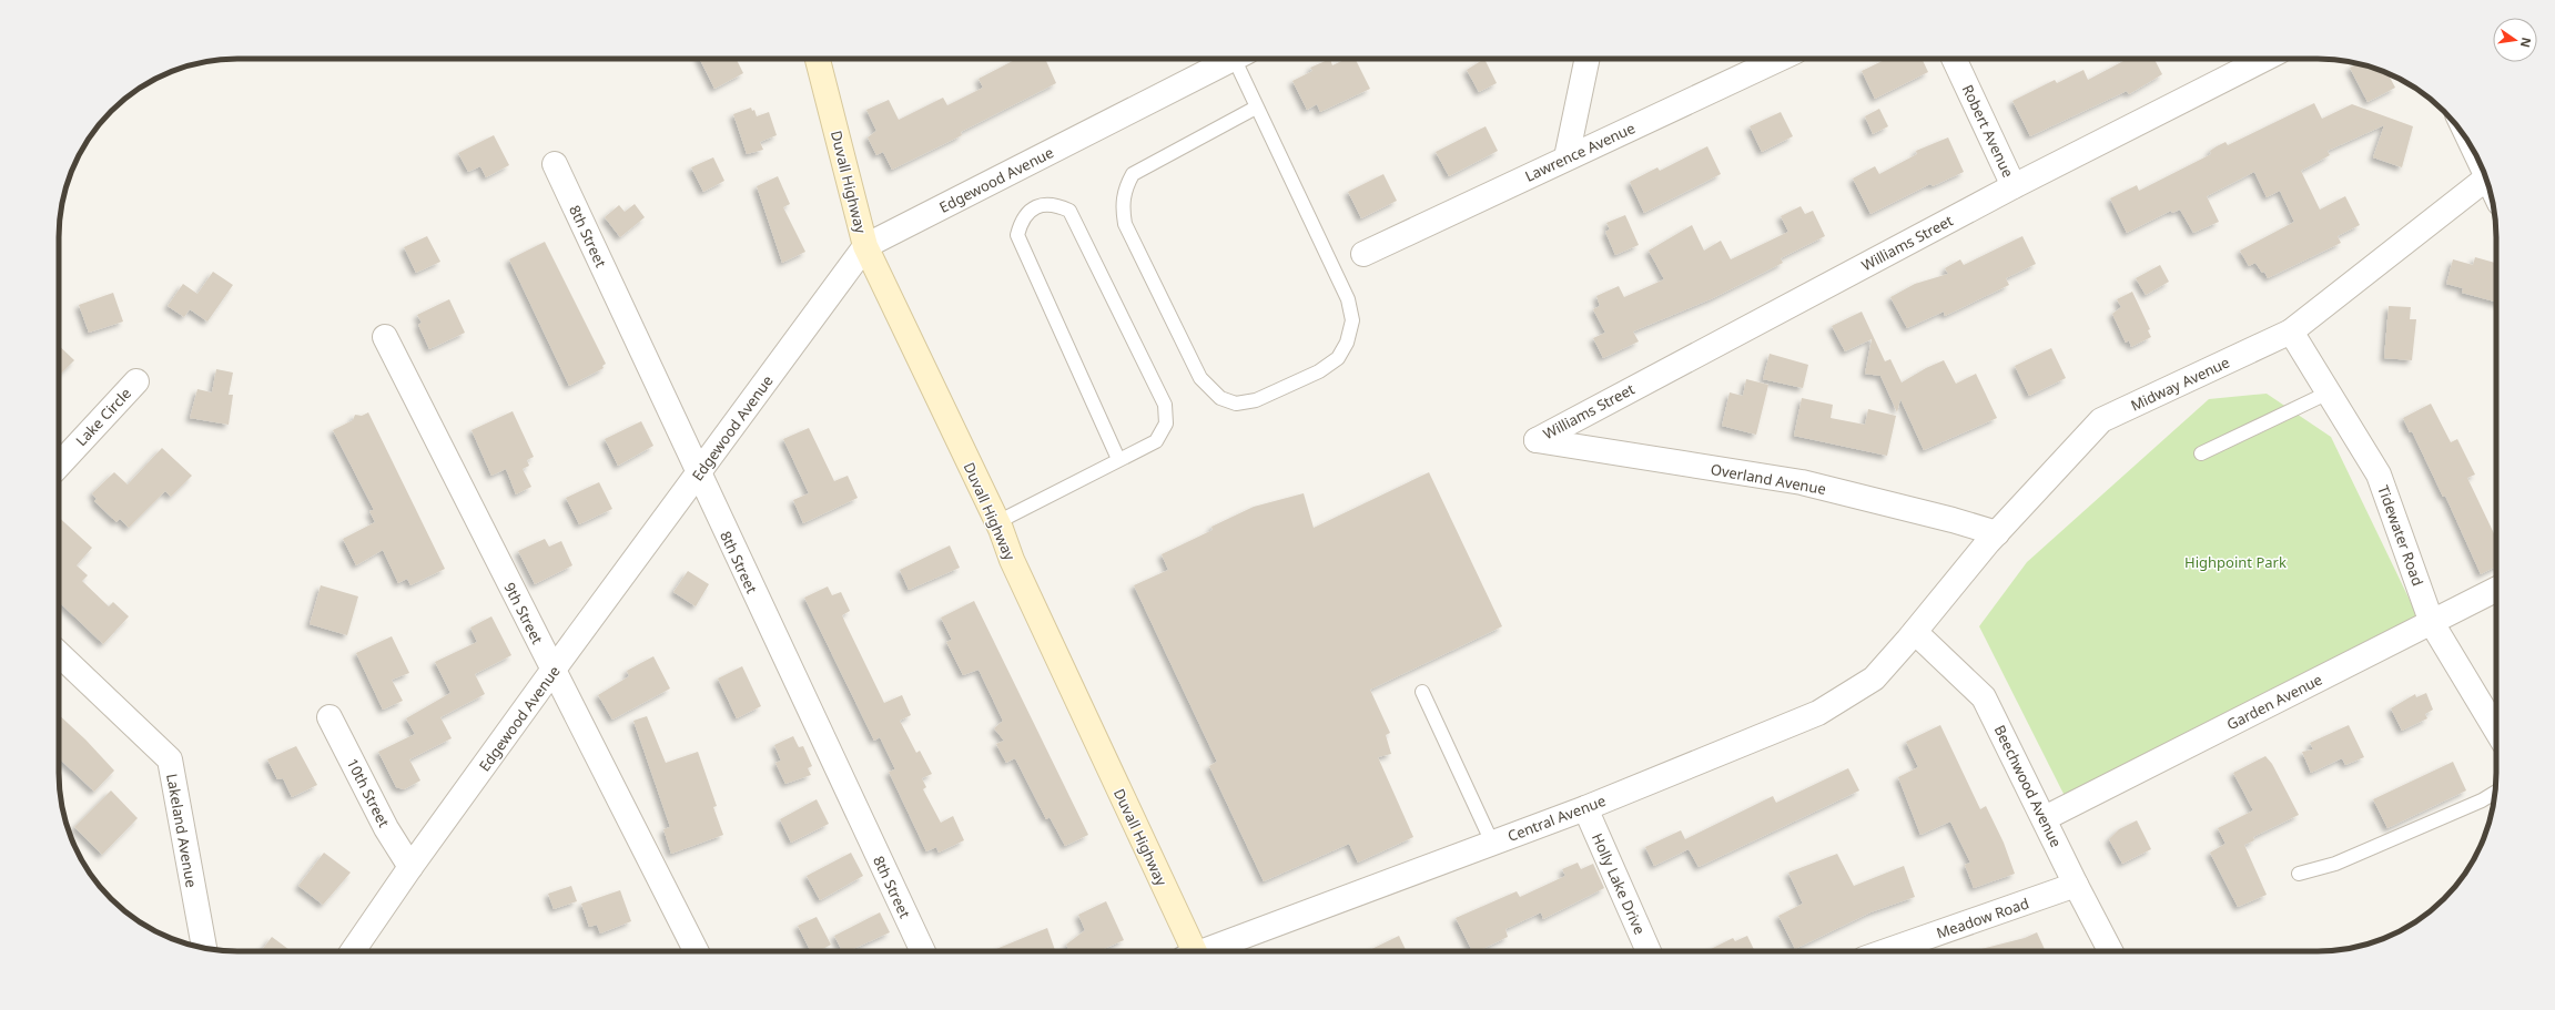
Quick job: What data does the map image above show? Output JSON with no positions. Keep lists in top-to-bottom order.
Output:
{
  "streets": {
    "street": [
      "Robert Avenue",
      "Lawrence Avenue",
      "Edgewood Avenue",
      "Duvall Highway",
      "8th Street",
      "Williams Street",
      "Midway Avenue",
      "Lake Circle",
      "Overland Avenue",
      "Tidewater Road",
      "9th Street",
      "Garden Avenue",
      "Beechwood Avenue",
      "10th Street",
      "Central Avenue",
      "Lakeland Avenue",
      "Holly Lake Drive",
      "Meadow Road"
    ]
  },
  "crossings": [
    ["Robert Avenue", "Williams Street"],
    ["Edgewood Avenue", "Duvall Highway"],
    ["Edgewood Avenue", "8th Street"],
    ["Edgewood Avenue", "9th Street"],
    ["Edgewood Avenue", "10th Street"],
    ["Williams Street", "Overland Avenue"],
    ["Midway Avenue", "Overland Avenue"],
    ["Midway Avenue", "Tidewater Road"],
    ["Midway Avenue", "Beechwood Avenue"],
    ["Midway Avenue", "Central Avenue"],
    ["Tidewater Road", "Garden Avenue"],
    ["Garden Avenue", "Beechwood Avenue"],
    ["Beechwood Avenue", "Central Avenue"],
    ["Beechwood Avenue", "Meadow Road"],
    ["Central Avenue", "Holly Lake Drive"]
  ],
  "parks": ["Highpoint Park"],
  "north": "right"
}
